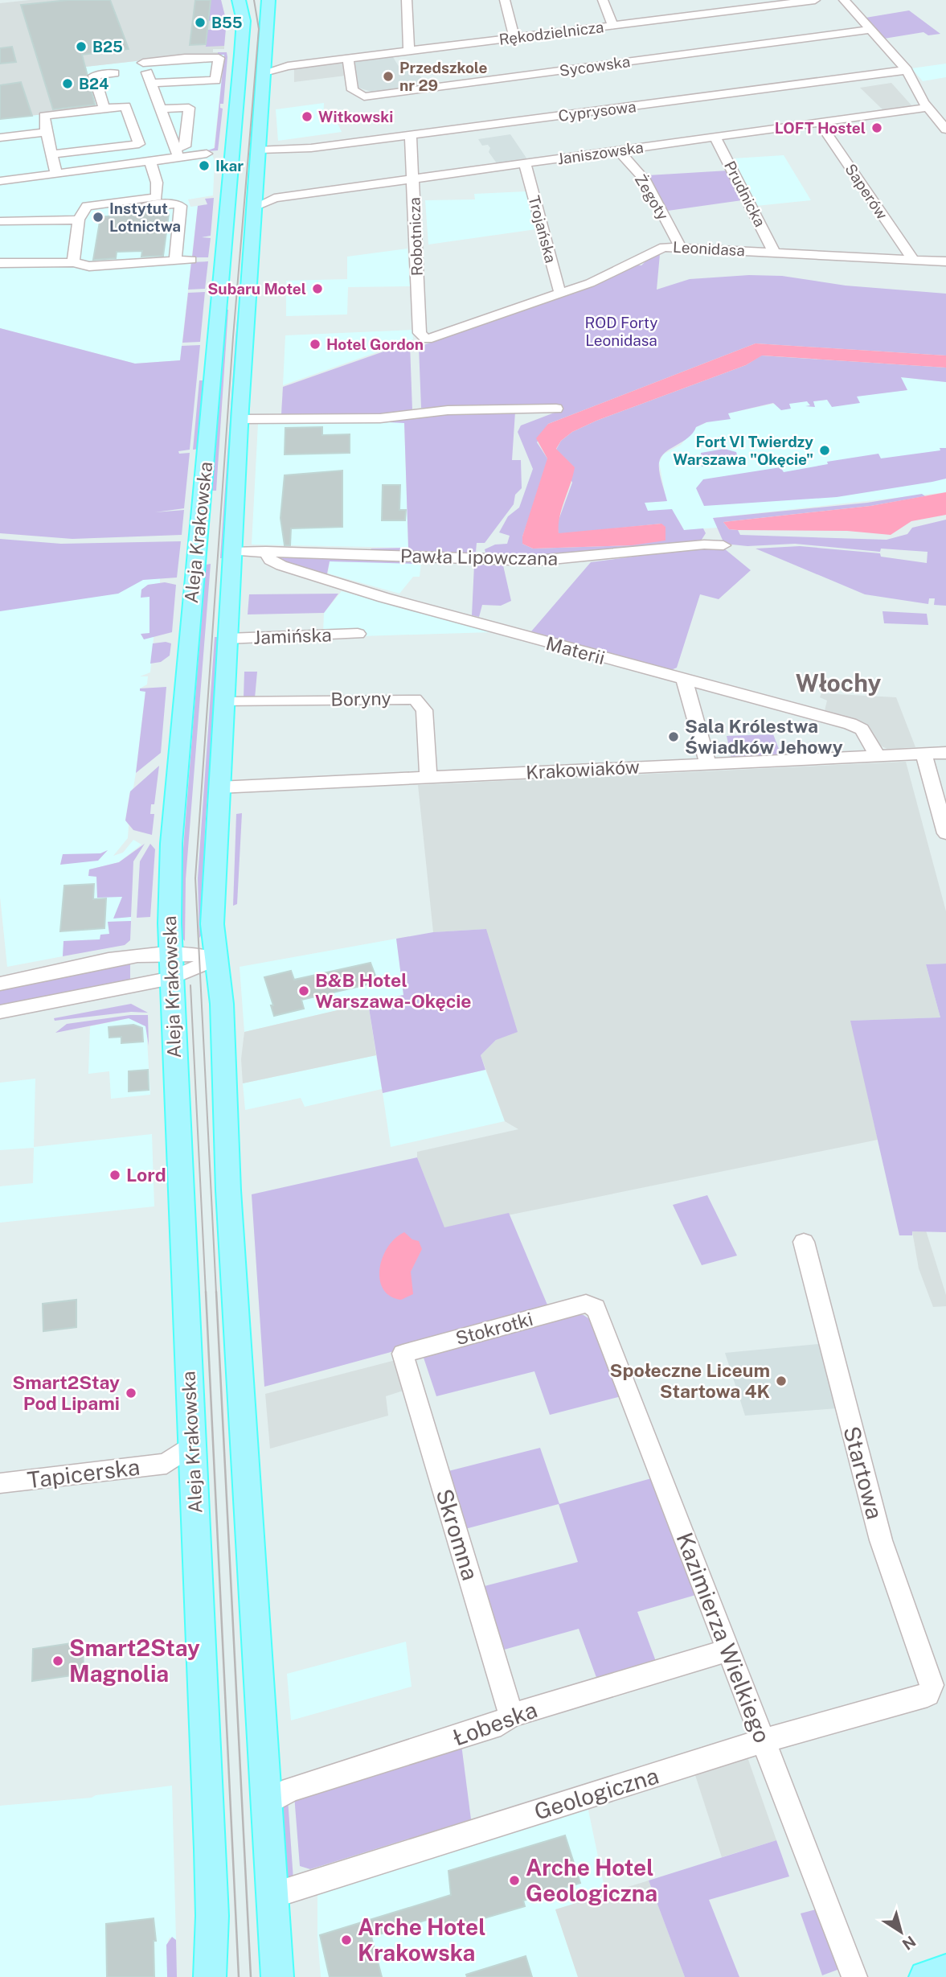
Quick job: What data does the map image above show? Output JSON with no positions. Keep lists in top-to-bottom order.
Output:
{
  "streets": {
    "main road": ["Aleja Krakowska"],
    "street": [
      "Rękodzielnicza",
      "Sycowska",
      "Cyprysowa",
      "Janiszowska",
      "Saperów",
      "Prudnicka",
      "Żegoty",
      "Trojańska",
      "Robotnicza",
      "Leonidasa",
      "Pawła Lipowczana",
      "Jamińska",
      "Materii",
      "Boryny",
      "Krakowiaków",
      "Stokrotki",
      "Startowa",
      "Tapicerska",
      "Skromna",
      "Kazimierza Wielkiego",
      "Łobeska",
      "Geologiczna"
    ]
  },
  "crossings": [
    ["Rękodzielnicza", "Sycowska"],
    ["Rękodzielnicza", "Aleja Krakowska"],
    ["Cyprysowa", "Robotnicza"],
    ["Cyprysowa", "Aleja Krakowska"],
    ["Janiszowska", "Saperów"],
    ["Janiszowska", "Prudnicka"],
    ["Janiszowska", "Żegoty"],
    ["Janiszowska", "Trojańska"],
    ["Janiszowska", "Robotnicza"],
    ["Janiszowska", "Aleja Krakowska"],
    ["Saperów", "Leonidasa"],
    ["Prudnicka", "Leonidasa"],
    ["Żegoty", "Leonidasa"],
    ["Trojańska", "Leonidasa"],
    ["Robotnicza", "Leonidasa"],
    ["Aleja Krakowska", "Pawła Lipowczana"],
    ["Aleja Krakowska", "Jamińska"],
    ["Aleja Krakowska", "Boryny"],
    ["Aleja Krakowska", "Krakowiaków"],
    ["Aleja Krakowska", "Tapicerska"],
    ["Aleja Krakowska", "Łobeska"],
    ["Aleja Krakowska", "Geologiczna"],
    ["Pawła Lipowczana", "Materii"],
    ["Materii", "Krakowiaków"],
    ["Boryny", "Krakowiaków"],
    ["Stokrotki", "Skromna"],
    ["Stokrotki", "Kazimierza Wielkiego"],
    ["Startowa", "Geologiczna"],
    ["Skromna", "Łobeska"],
    ["Kazimierza Wielkiego", "Łobeska"],
    ["Kazimierza Wielkiego", "Geologiczna"]
  ],
  "districts": ["Włochy"],
  "parks": ["ROD Forty Leonidasa"],
  "places": [
    "B55",
    "B25",
    "Przedszkole nr 29",
    "B24",
    "Witkowski",
    "LOFT Hostel",
    "Ikar",
    "Instytut Lotnictwa",
    "Subaru Motel",
    "Hotel Gordon",
    "Fort VI Twierdzy Warszawa \"Okęcie\"",
    "Sala Królestwa Świadków Jehowy",
    "B&B Hotel Warszawa-Okęcie",
    "Lord",
    "Społeczne Liceum Startowa 4K",
    "Smart2Stay Pod Lipami",
    "Smart2Stay Magnolia",
    "Arche Hotel Geologiczna",
    "Arche Hotel Krakowska"
  ],
  "north": "bottom right"
}
